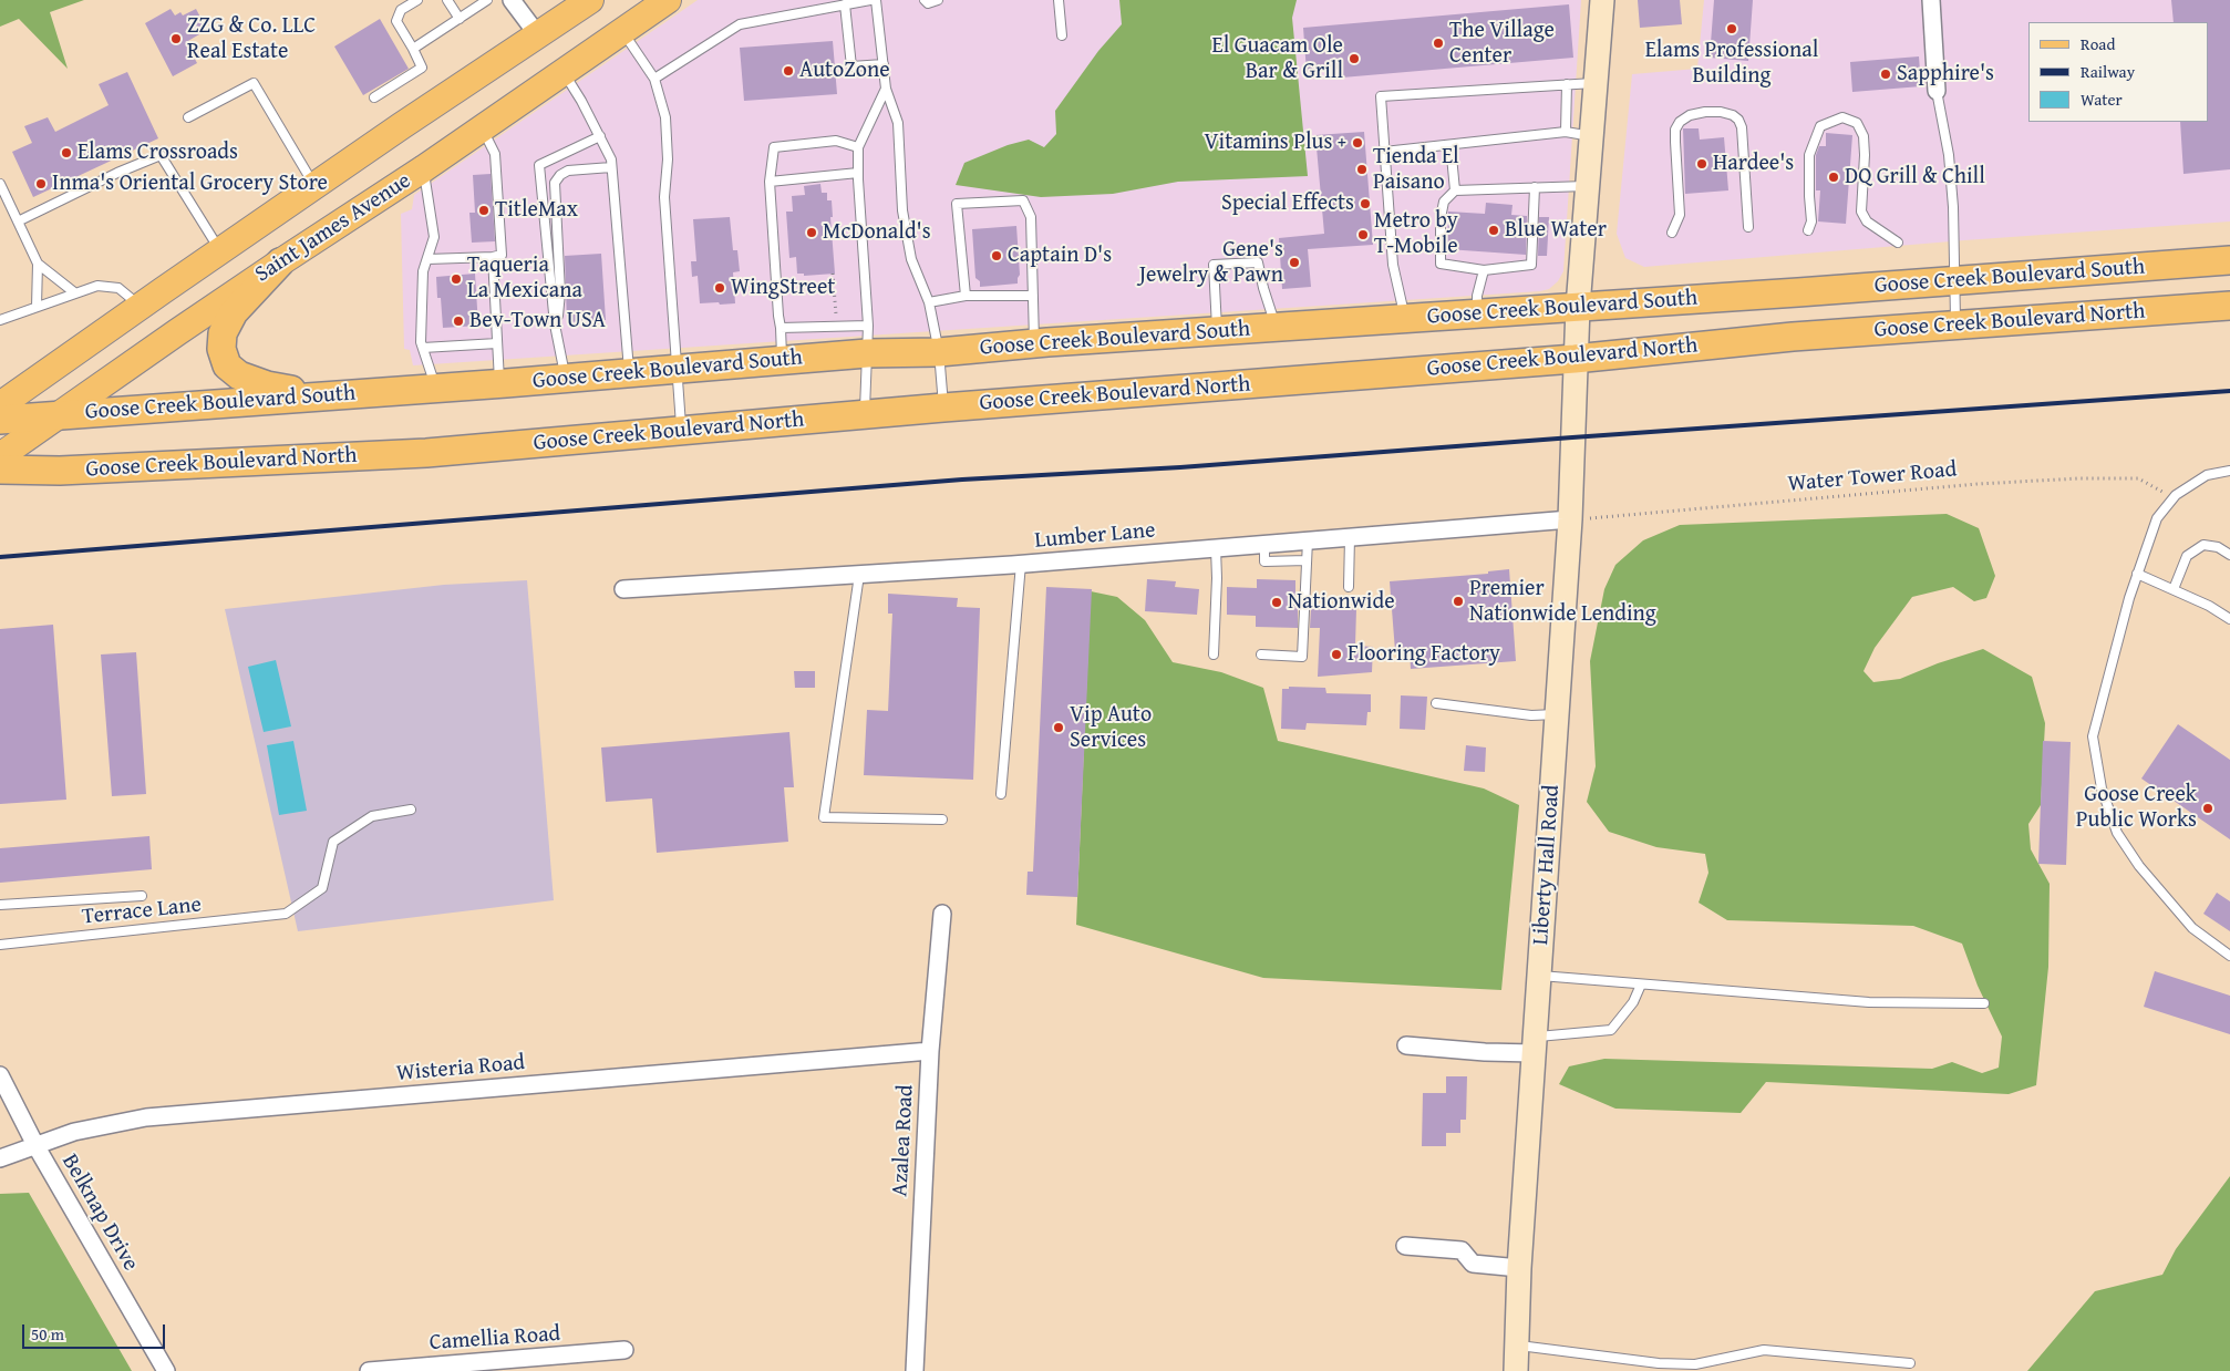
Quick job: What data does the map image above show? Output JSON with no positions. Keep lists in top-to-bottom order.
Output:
{
  "streets": {
    "highway": ["Goose Creek Boulevard South", "Goose Creek Boulevard North"],
    "main road": ["Saint James Avenue", "Liberty Hall Road"],
    "street": [
      "Lumber Lane",
      "Wisteria Road",
      "Azalea Road",
      "Belknap Drive",
      "Camellia Road"
    ],
    "lane": ["Terrace Lane"],
    "path": ["Water Tower Road"]
  },
  "crossings": [
    ["Saint James Avenue", "Goose Creek Boulevard South"],
    ["Goose Creek Boulevard South", "Liberty Hall Road"],
    ["Goose Creek Boulevard North", "Liberty Hall Road"],
    ["Water Tower Road", "Lumber Lane"],
    ["Water Tower Road", "Liberty Hall Road"],
    ["Lumber Lane", "Liberty Hall Road"],
    ["Wisteria Road", "Azalea Road"],
    ["Wisteria Road", "Belknap Drive"]
  ],
  "places": [
    "Elams Professional Building",
    "ZZG & Co. LLC Real Estate",
    "The Village Center",
    "El Guacam Ole Bar & Grill",
    "AutoZone",
    "Sapphire's",
    "Vitamins Plus +",
    "Elams Crossroads",
    "Hardee's",
    "Tienda El Paisano",
    "DQ Grill & Chill",
    "Inma's Oriental Grocery Store",
    "Special Effects",
    "TitleMax",
    "Blue Water",
    "McDonald's",
    "Metro by T-Mobile",
    "Captain D's",
    "Gene's Jewelry & Pawn",
    "Taqueria La Mexicana",
    "WingStreet",
    "Bev-Town USA",
    "Premier Nationwide Lending",
    "Nationwide",
    "Flooring Factory",
    "Vip Auto Services",
    "Goose Creek Public Works"
  ],
  "legend": ["Road", "Railway", "Water"],
  "scale_bar": "50 m"
}
